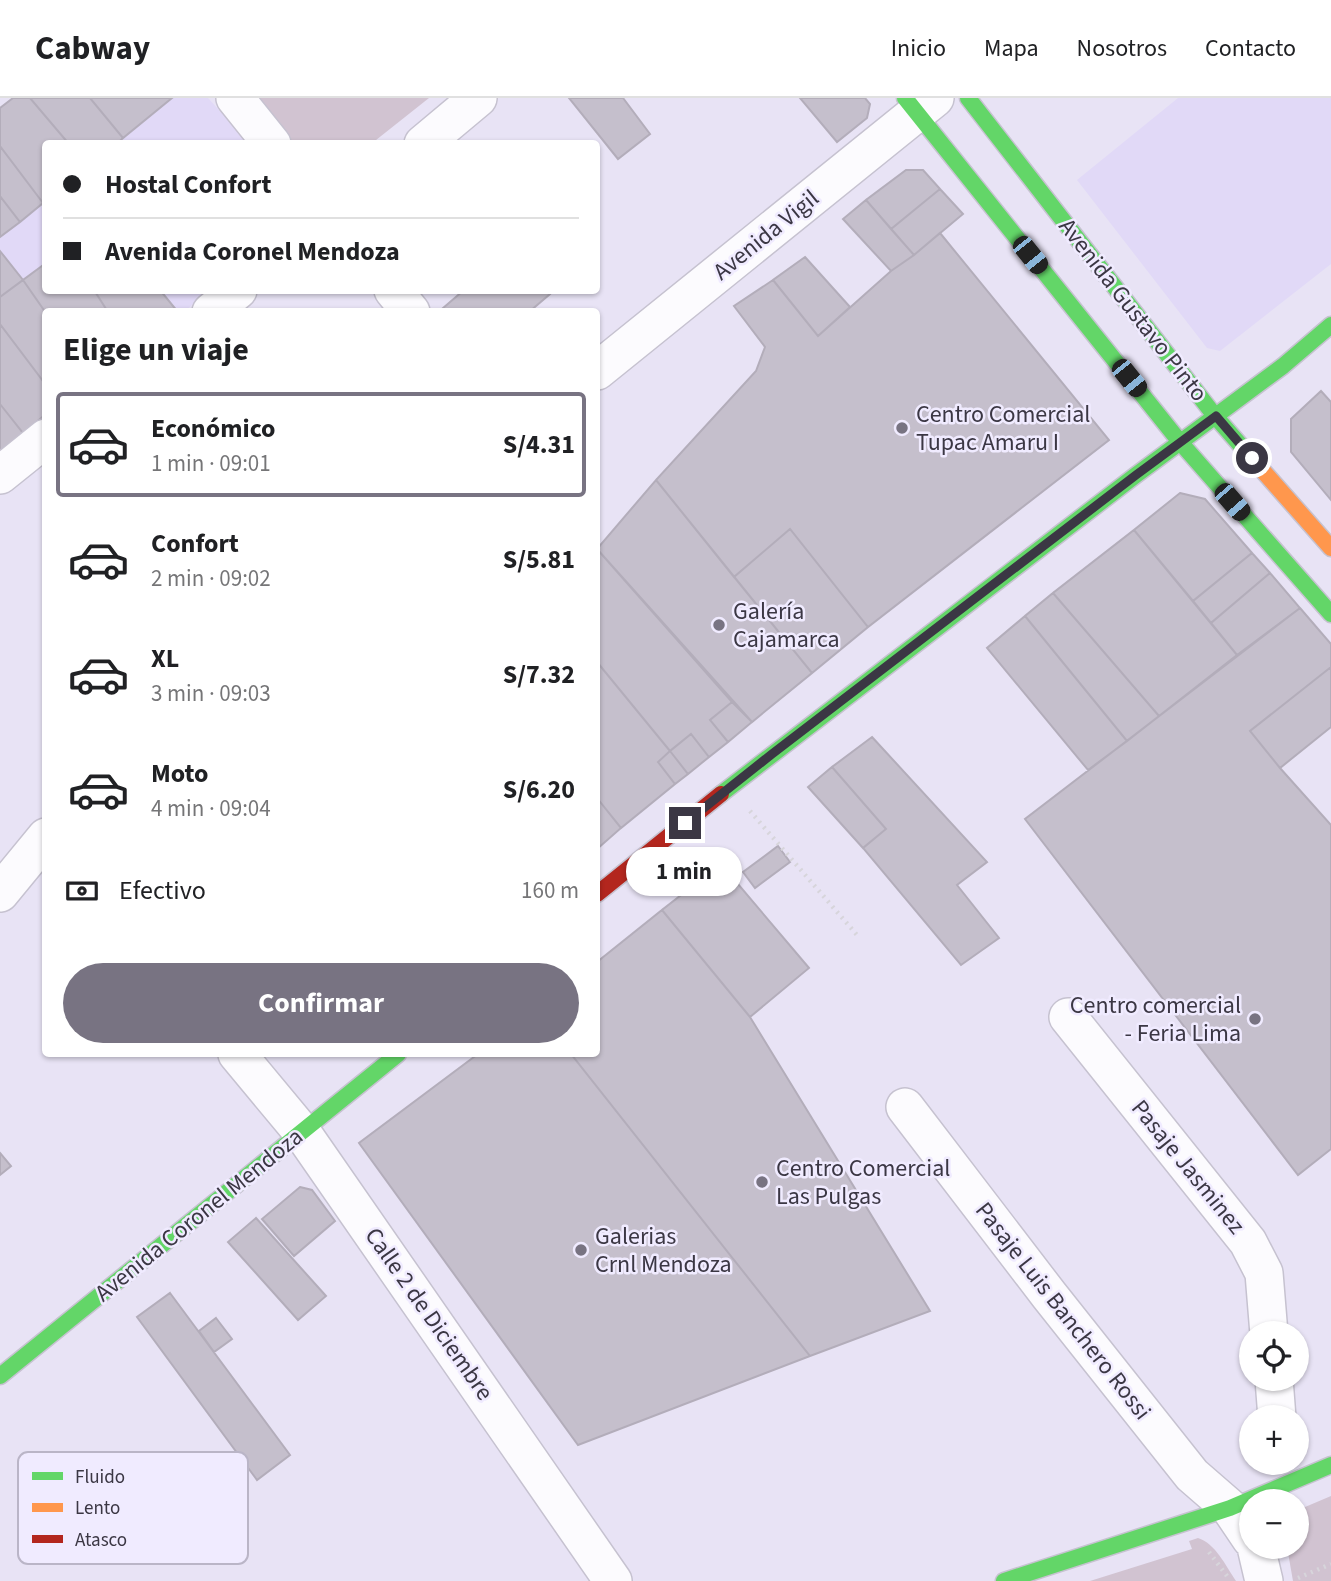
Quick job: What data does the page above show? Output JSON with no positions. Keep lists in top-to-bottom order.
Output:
{
  "streets": {
    "main road": ["Avenida Gustavo Pinto", "Avenida Coronel Mendoza"],
    "street": [
      "Avenida Vigil",
      "Pasaje Jasminez",
      "Pasaje Luis Banchero Rossi",
      "Calle 2 de Diciembre"
    ]
  },
  "crossings": [
    ["Avenida Vigil", "Avenida Gustavo Pinto"],
    ["Avenida Coronel Mendoza", "Calle 2 de Diciembre"]
  ],
  "places": [
    "Centro Comercial Tupac Amaru I",
    "Galería Cajamarca",
    "Centro comercial - Feria Lima",
    "Centro Comercial Las Pulgas",
    "Galerias Crnl Mendoza"
  ],
  "legend": ["Fluido", "Lento", "Atasco"],
  "page": {
    "header": "Cabway",
    "nav": [
      "Inicio",
      "Mapa",
      "Nosotros",
      "Contacto"
    ],
    "banner": ["Hostal Confort", "Avenida Coronel Mendoza"],
    "heading": "Elige un viaje",
    "list": [
      {
        "name": "Económico",
        "note": "1 min · 09:01",
        "value": "S/4.31"
      },
      {
        "name": "Confort",
        "note": "2 min · 09:02",
        "value": "S/5.81"
      },
      {
        "name": "XL",
        "note": "3 min · 09:03",
        "value": "S/7.32"
      },
      {
        "name": "Moto",
        "note": "4 min · 09:04",
        "value": "S/6.20"
      }
    ],
    "bubble": "1 min",
    "pay": ["Efectivo", "160 m"],
    "buttons": "Confirmar",
    "map_buttons": ["+", "−"]
  }
}
